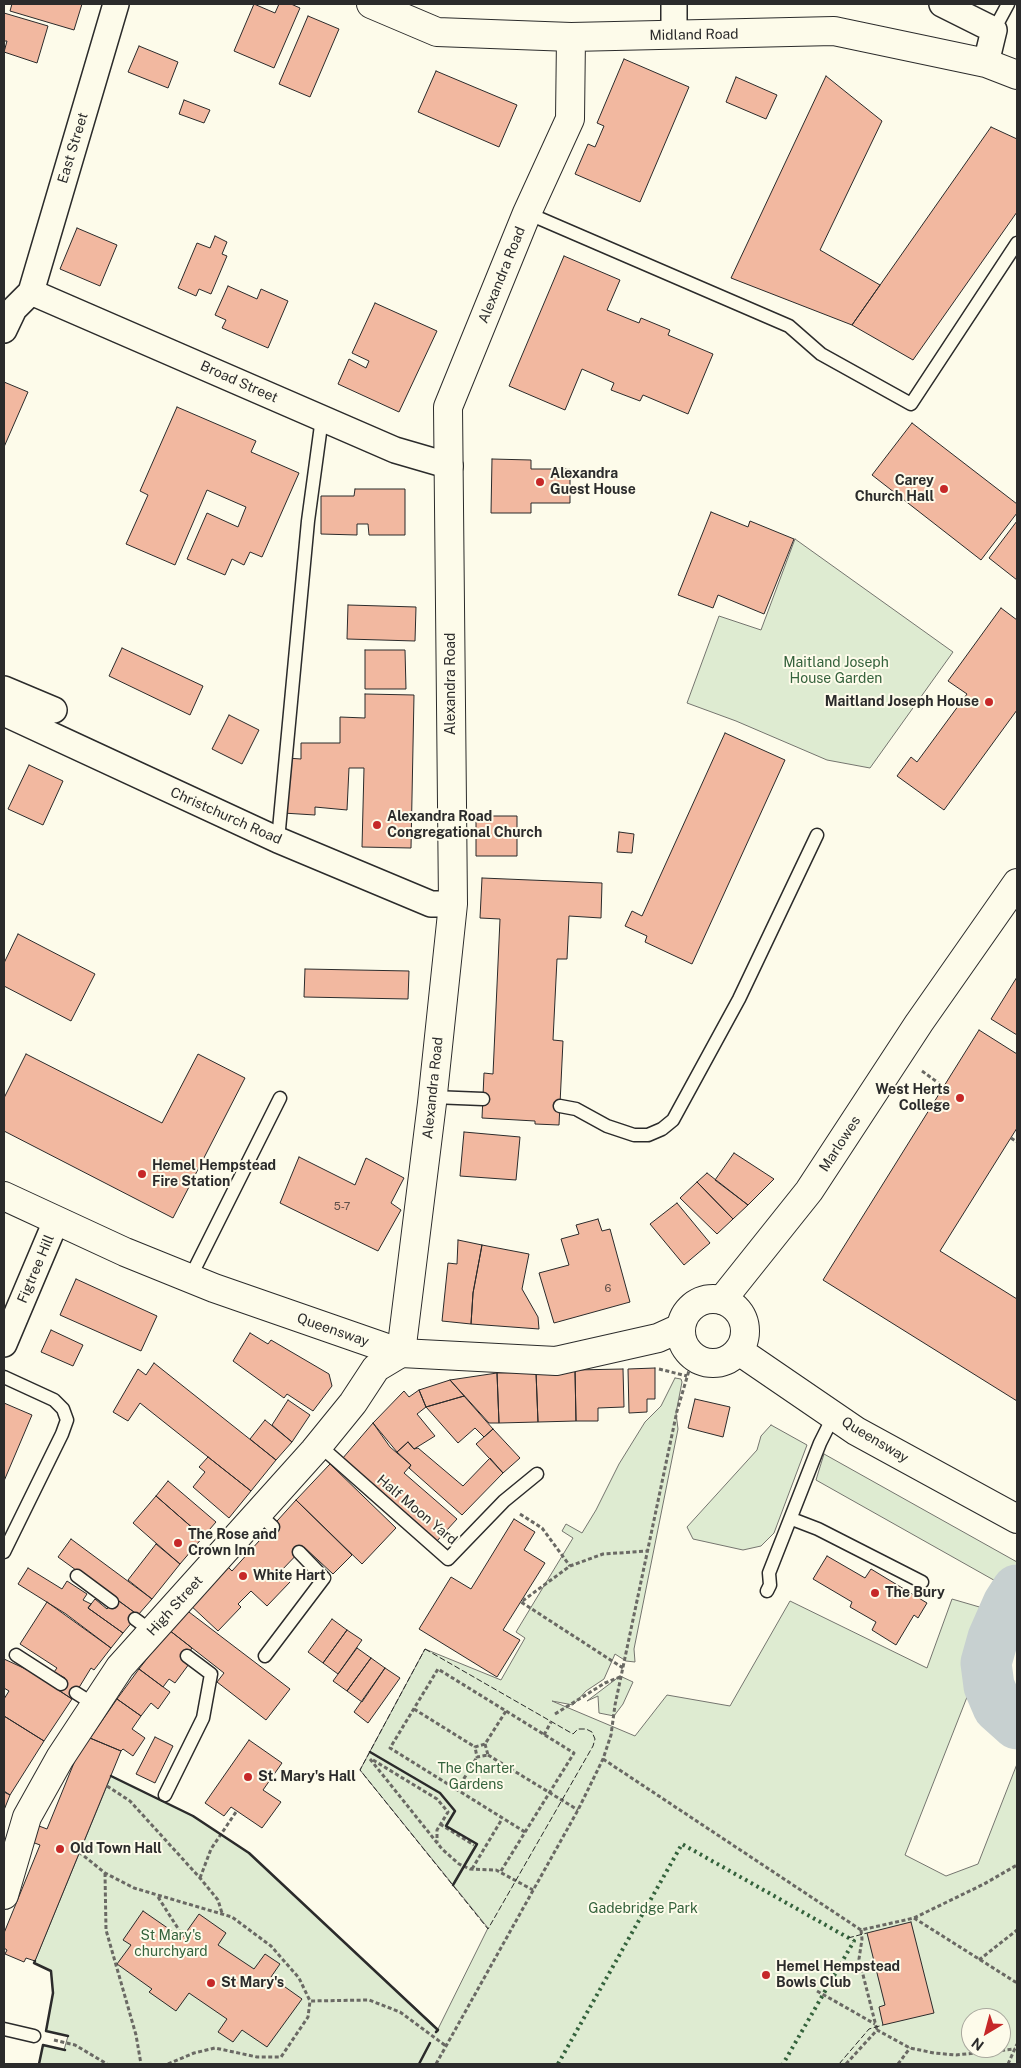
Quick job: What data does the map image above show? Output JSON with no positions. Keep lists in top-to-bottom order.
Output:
{
  "streets": {
    "street": [
      "Midland Road",
      "East Street",
      "Alexandra Road",
      "Broad Street",
      "Christchurch Road",
      "Marlowes",
      "Figtree Hill",
      "Queensway",
      "High Street"
    ],
    "lane": ["Half Moon Yard"]
  },
  "crossings": [
    ["Midland Road", "Alexandra Road"],
    ["East Street", "Broad Street"],
    ["Alexandra Road", "Broad Street"],
    ["Alexandra Road", "Christchurch Road"],
    ["Alexandra Road", "Queensway"],
    ["Alexandra Road", "High Street"],
    ["Marlowes", "Queensway"],
    ["Figtree Hill", "Queensway"],
    ["Queensway", "High Street"],
    ["Half Moon Yard", "High Street"]
  ],
  "parks": [
    "Maitland Joseph House Garden",
    "The Charter Gardens",
    "Gadebridge Park",
    "St Mary's churchyard"
  ],
  "places": [
    "Alexandra Guest House",
    "Carey Church Hall",
    "Maitland Joseph House",
    "Alexandra Road Congregational Church",
    "West Herts College",
    "Hemel Hempstead Fire Station",
    "The Rose and Crown Inn",
    "White Hart",
    "The Bury",
    "St. Mary's Hall",
    "Old Town Hall",
    "Hemel Hempstead Bowls Club",
    "St Mary's"
  ],
  "house_numbers": ["5-7", "6"],
  "north": "bottom left"
}
